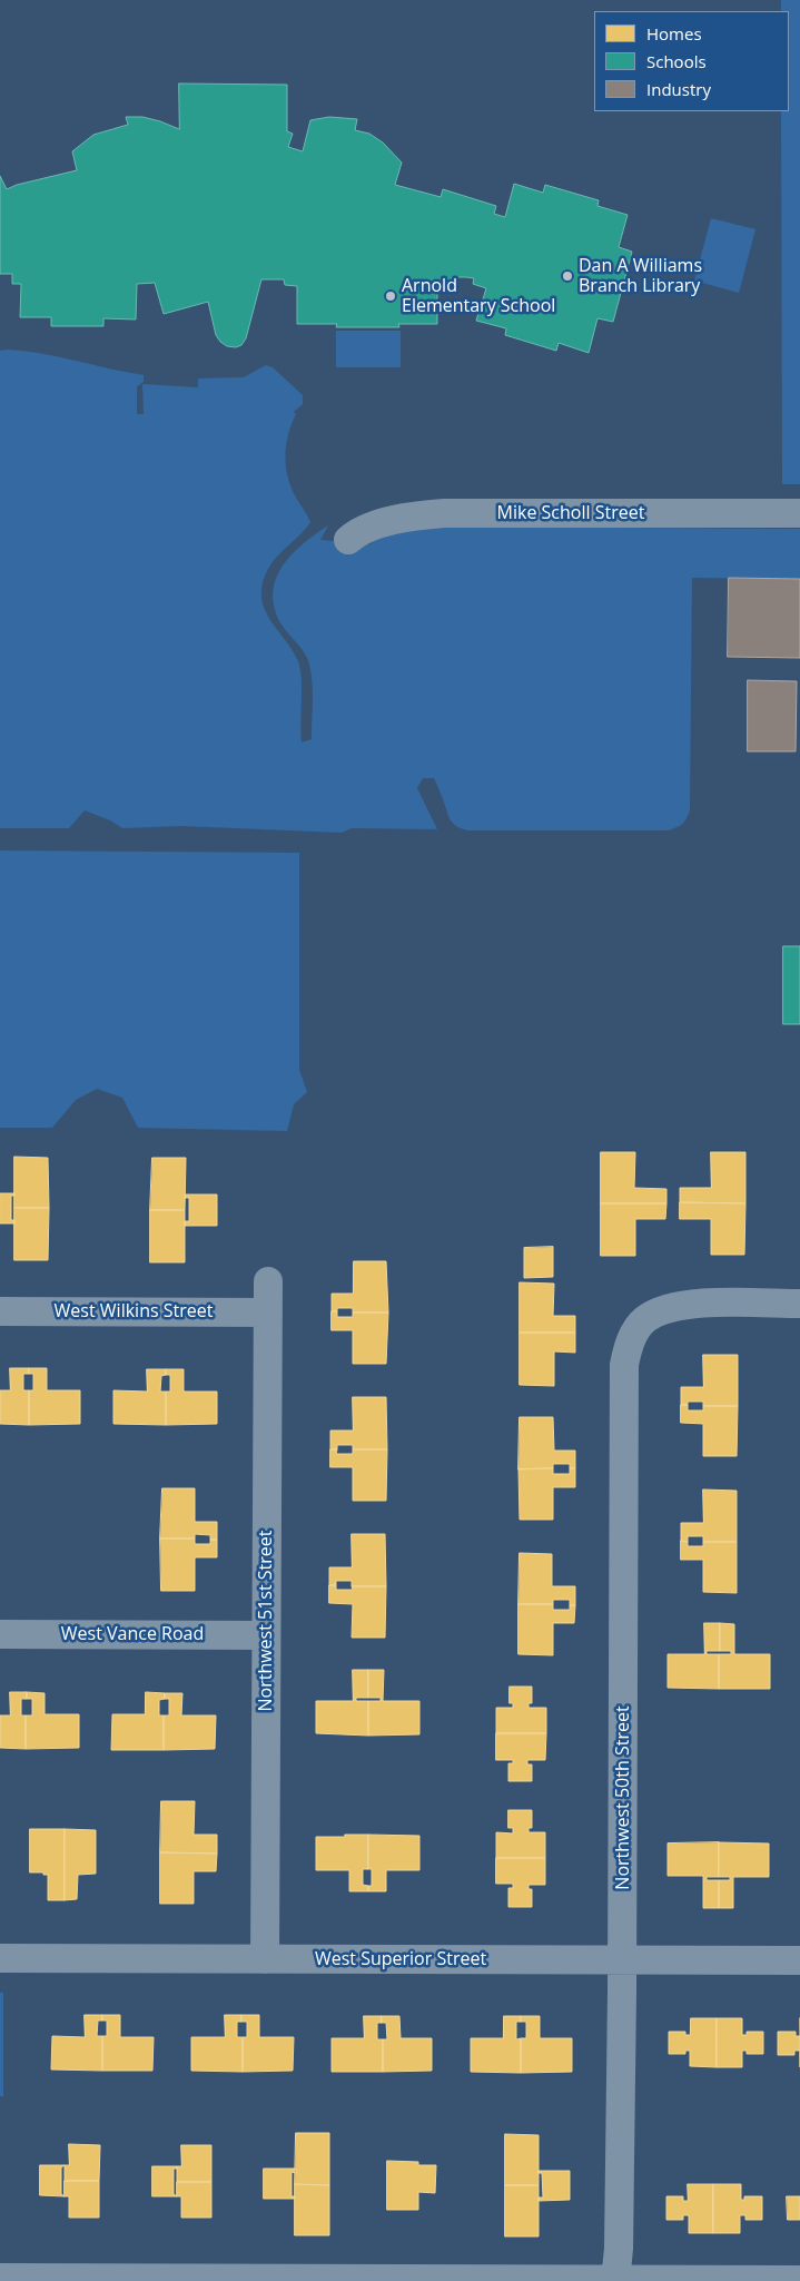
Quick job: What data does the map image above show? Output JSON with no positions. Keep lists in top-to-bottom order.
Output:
{
  "streets": {
    "street": [
      "Mike Scholl Street",
      "West Wilkins Street",
      "Northwest 51st Street",
      "West Vance Road",
      "Northwest 50th Street",
      "West Superior Street"
    ]
  },
  "crossings": [
    ["West Wilkins Street", "Northwest 51st Street"],
    ["Northwest 51st Street", "West Vance Road"],
    ["Northwest 51st Street", "West Superior Street"],
    ["Northwest 50th Street", "West Superior Street"]
  ],
  "places": ["Dan A Williams Branch Library", "Arnold Elementary School"],
  "legend": ["Homes", "Schools", "Industry"]
}
